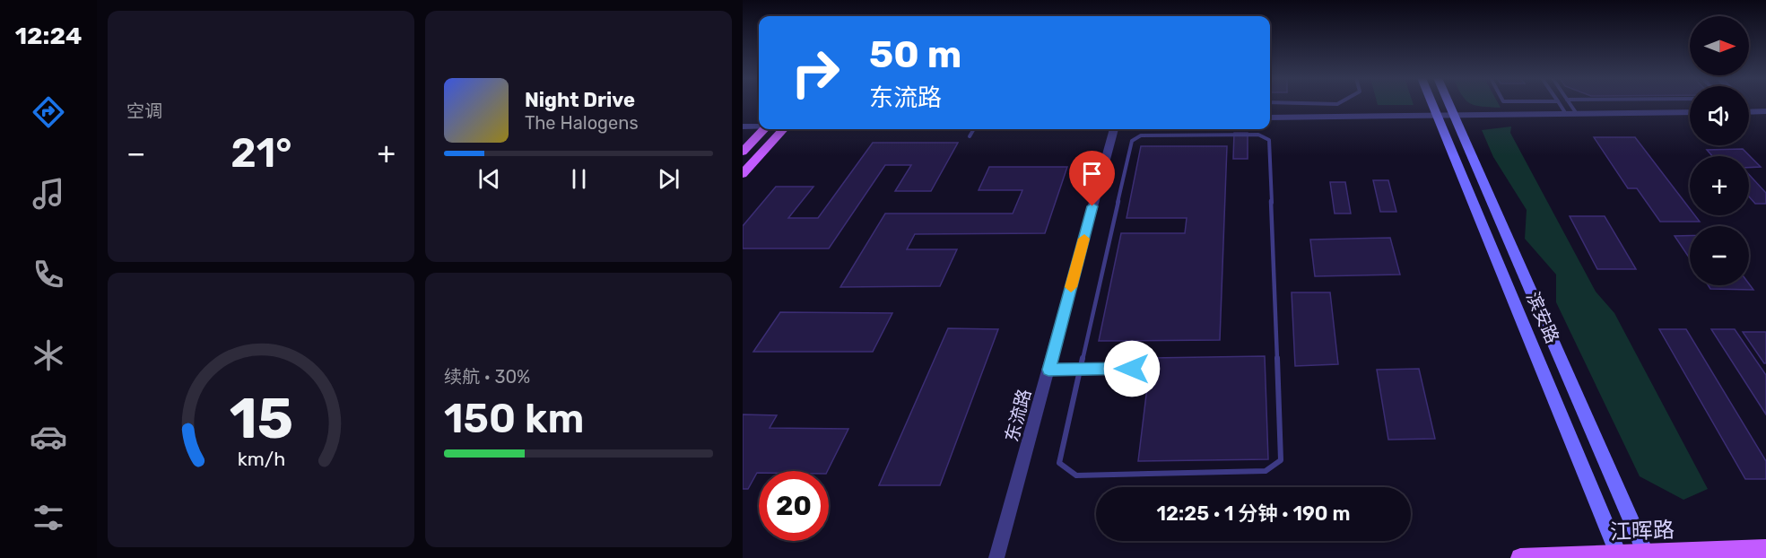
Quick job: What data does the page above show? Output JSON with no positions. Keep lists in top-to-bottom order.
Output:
{
  "streets": {
    "main road": ["滨安路", "江晖路"],
    "street": ["东流路"]
  },
  "crossings": [
    ["滨安路", "江晖路"]
  ],
  "north": "right",
  "page": {
    "tabs": "12:24",
    "tile": [
      "空调",
      ["续航 · 30%", "150 km"]
    ],
    "map_buttons": ["+", "−"],
    "turn": ["50 m", "东流路"],
    "song": ["Night Drive", "The Halogens"],
    "heat": ["−", "21°", "+"],
    "limit": "20",
    "trip": "12:25 · 1 分钟 · 190 m",
    "gauge": ["15", "km/h"]
  }
}
